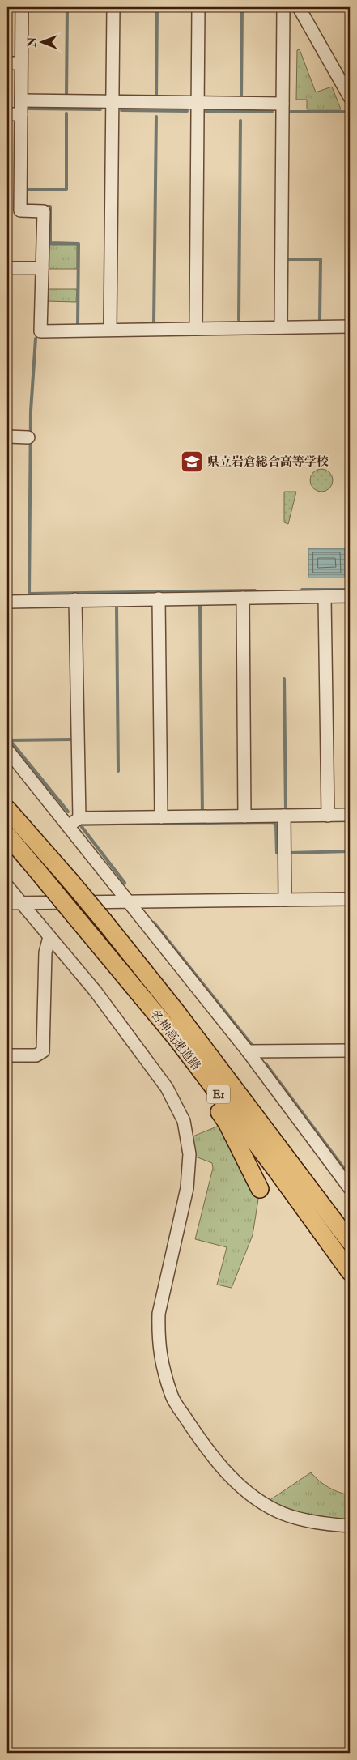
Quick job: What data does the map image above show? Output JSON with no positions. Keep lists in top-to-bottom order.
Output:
{
  "streets": {
    "highway": ["名神高速道路", "E1"]
  },
  "places": {
    "school or university": ["県立岩倉総合高等学校"]
  },
  "north": "left"
}
